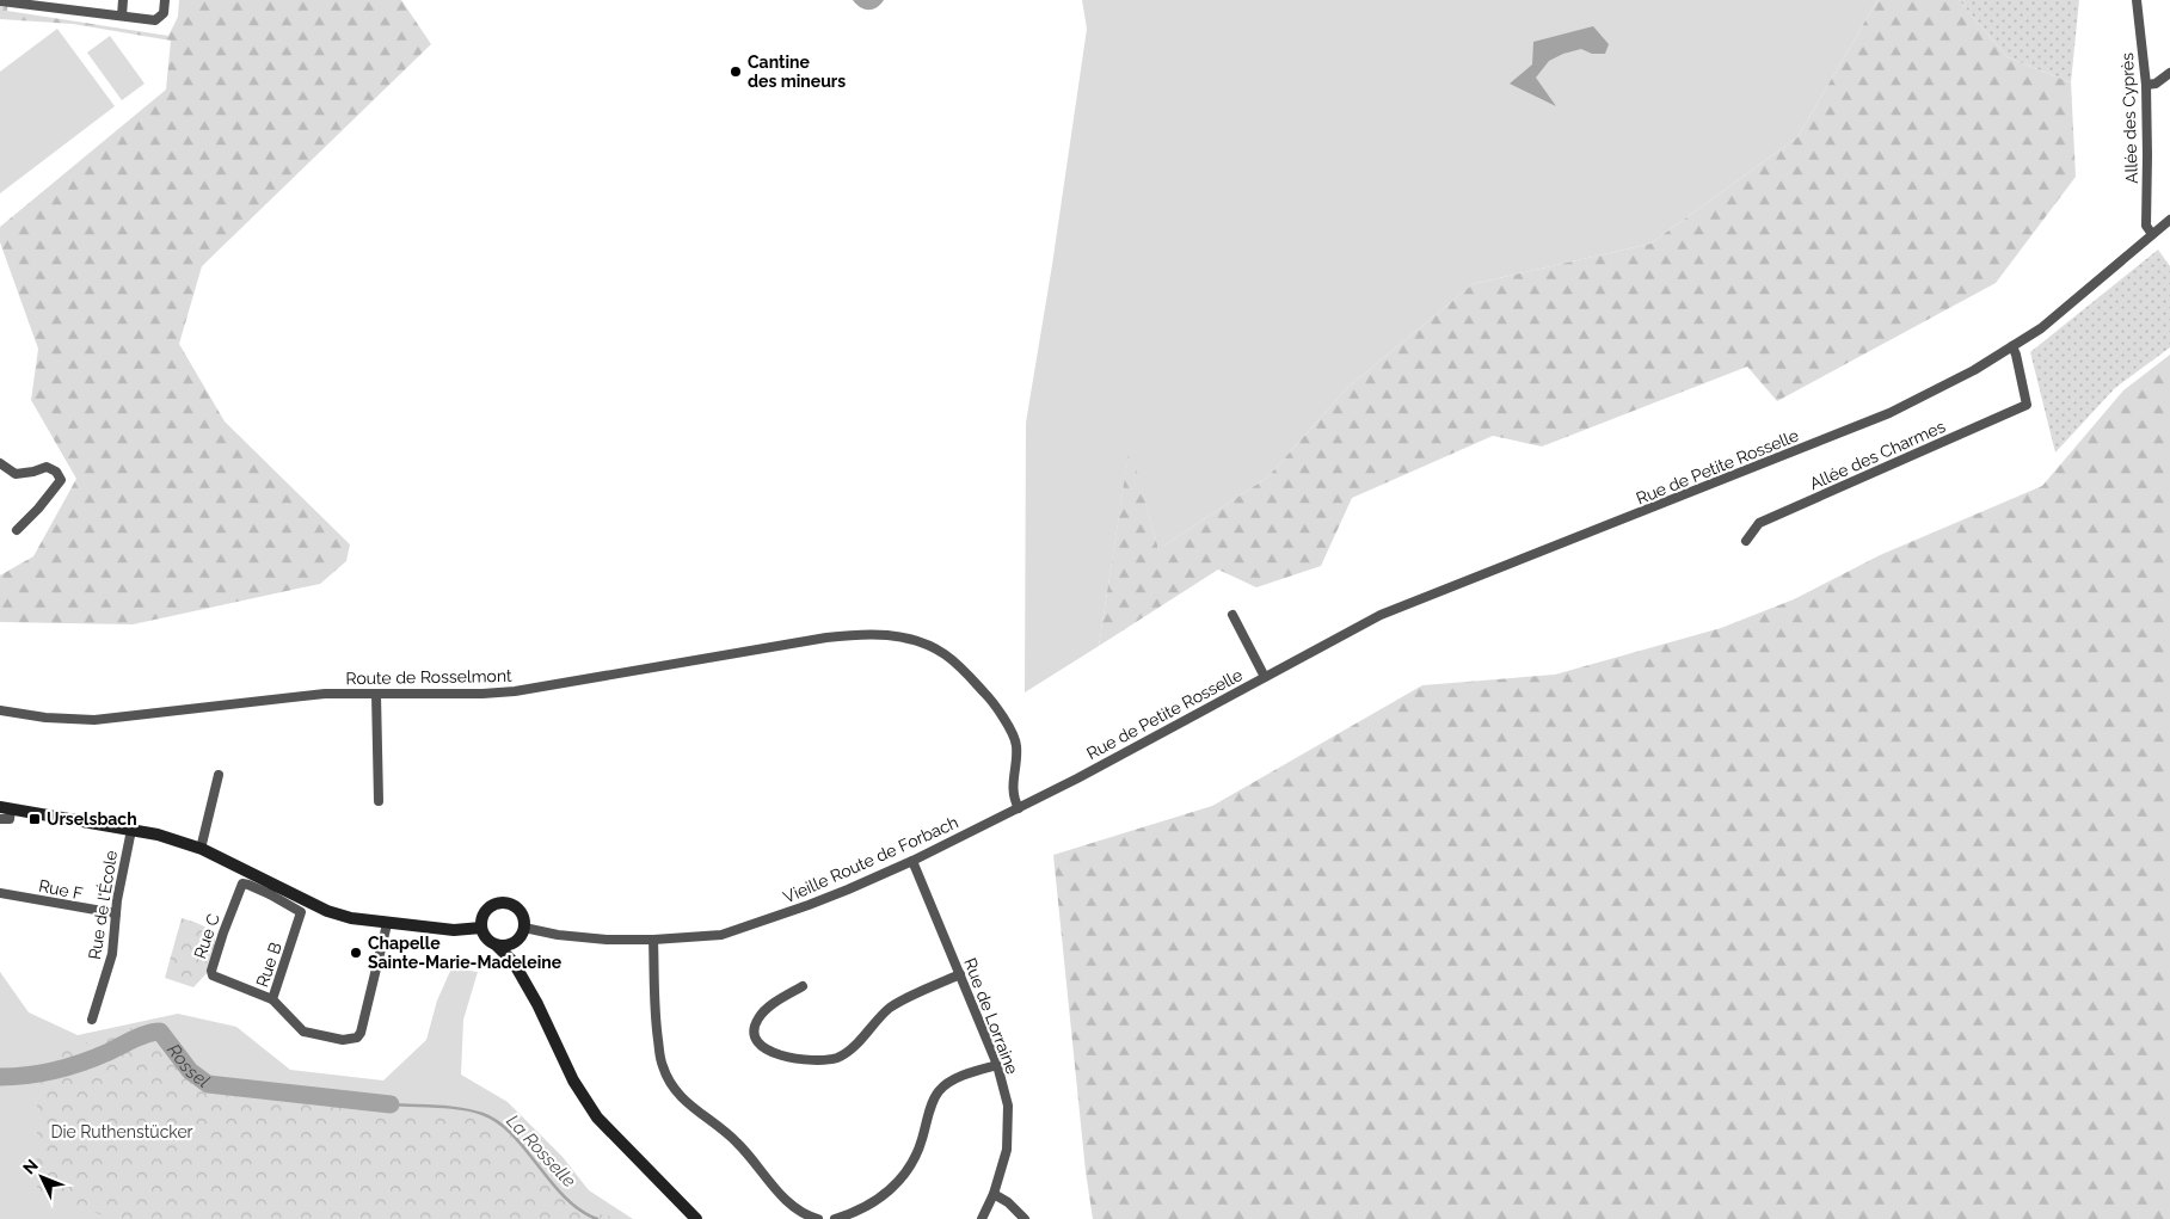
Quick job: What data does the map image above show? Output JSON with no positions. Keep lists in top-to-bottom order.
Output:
{
  "streets": {
    "street": [
      "Allée des Cyprès",
      "Allée des Charmes",
      "Rue de Petite Rosselle",
      "Route de Rosselmont",
      "Vieille Route de Forbach",
      "Rue F",
      "Rue de l'École",
      "Rue C",
      "Rue B",
      "Rue de Lorraine"
    ]
  },
  "crossings": [
    ["Allée des Cyprès", "Rue de Petite Rosselle"],
    ["Allée des Charmes", "Rue de Petite Rosselle"],
    ["Rue de Petite Rosselle", "Vieille Route de Forbach"],
    ["Route de Rosselmont", "Vieille Route de Forbach"],
    ["Vieille Route de Forbach", "Rue de Lorraine"],
    ["Rue F", "Rue de l'École"],
    ["Rue C", "Rue B"]
  ],
  "water": ["Rossel", "La Rosselle"],
  "parks": ["Die Ruthenstücker"],
  "places": {
    "other": ["Cantine des mineurs", "Chapelle Sainte-Marie-Madeleine"],
    "transit": ["Urselsbach"]
  },
  "north": "top left"
}
